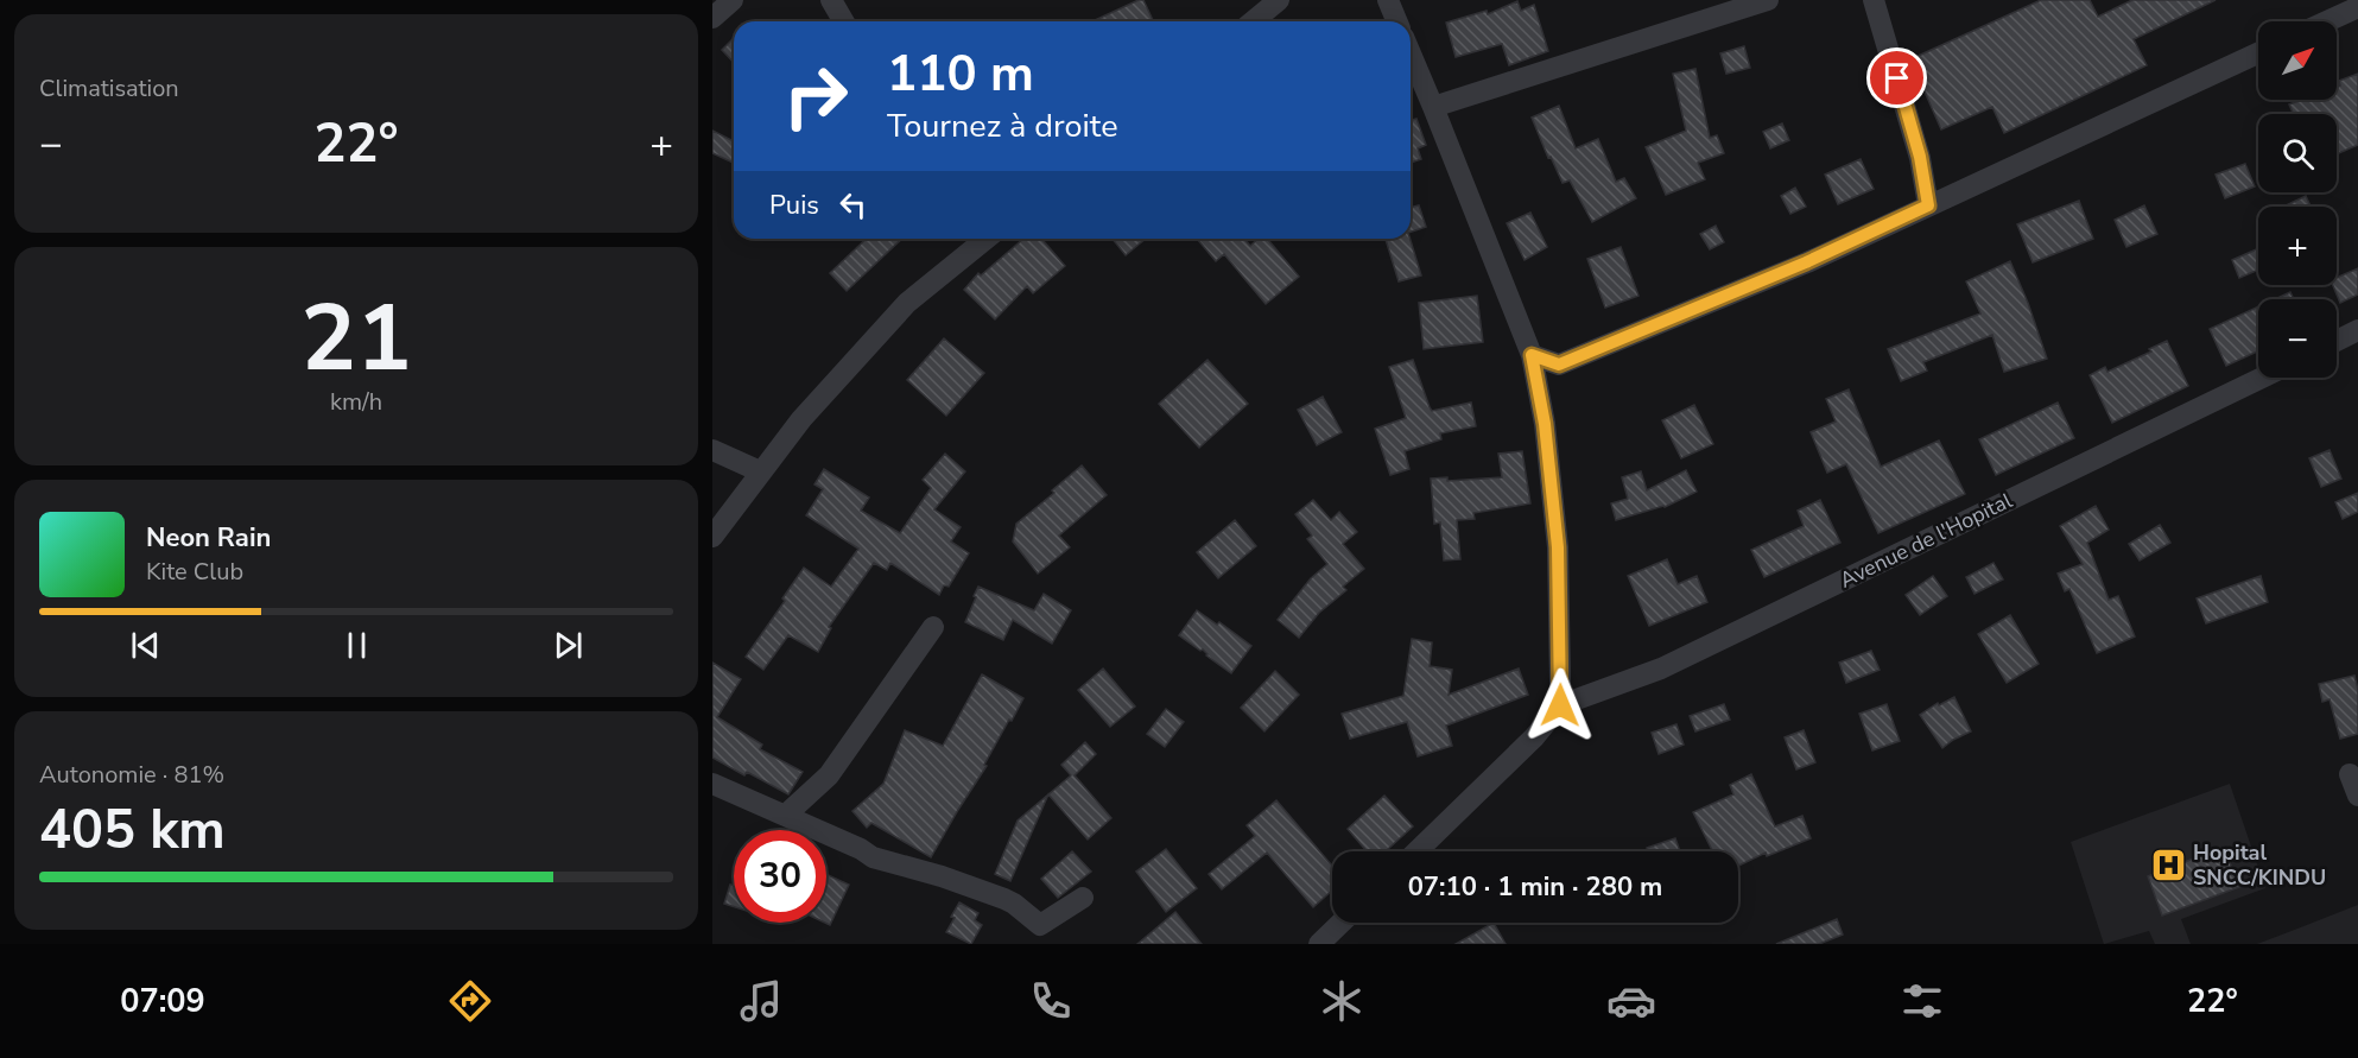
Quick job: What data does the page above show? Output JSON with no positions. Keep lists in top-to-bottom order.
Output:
{
  "streets": {
    "street": ["Avenue de l'Hopital"]
  },
  "places": {
    "hospital": ["Hopital SNCC/KINDU"]
  },
  "north": "top right",
  "page": {
    "tile": [
      "Climatisation",
      ["21", "km/h"],
      ["Autonomie · 81%", "405 km"]
    ],
    "map_buttons": ["+", "−"],
    "turn": ["110 m", "Tournez à droite"],
    "heat": ["−", "22°", "+"],
    "then": "Puis",
    "song": ["Neon Rain", "Kite Club"],
    "limit": "30",
    "trip": "07:10 · 1 min · 280 m",
    "tabs": ["07:09", "22°"]
  }
}
